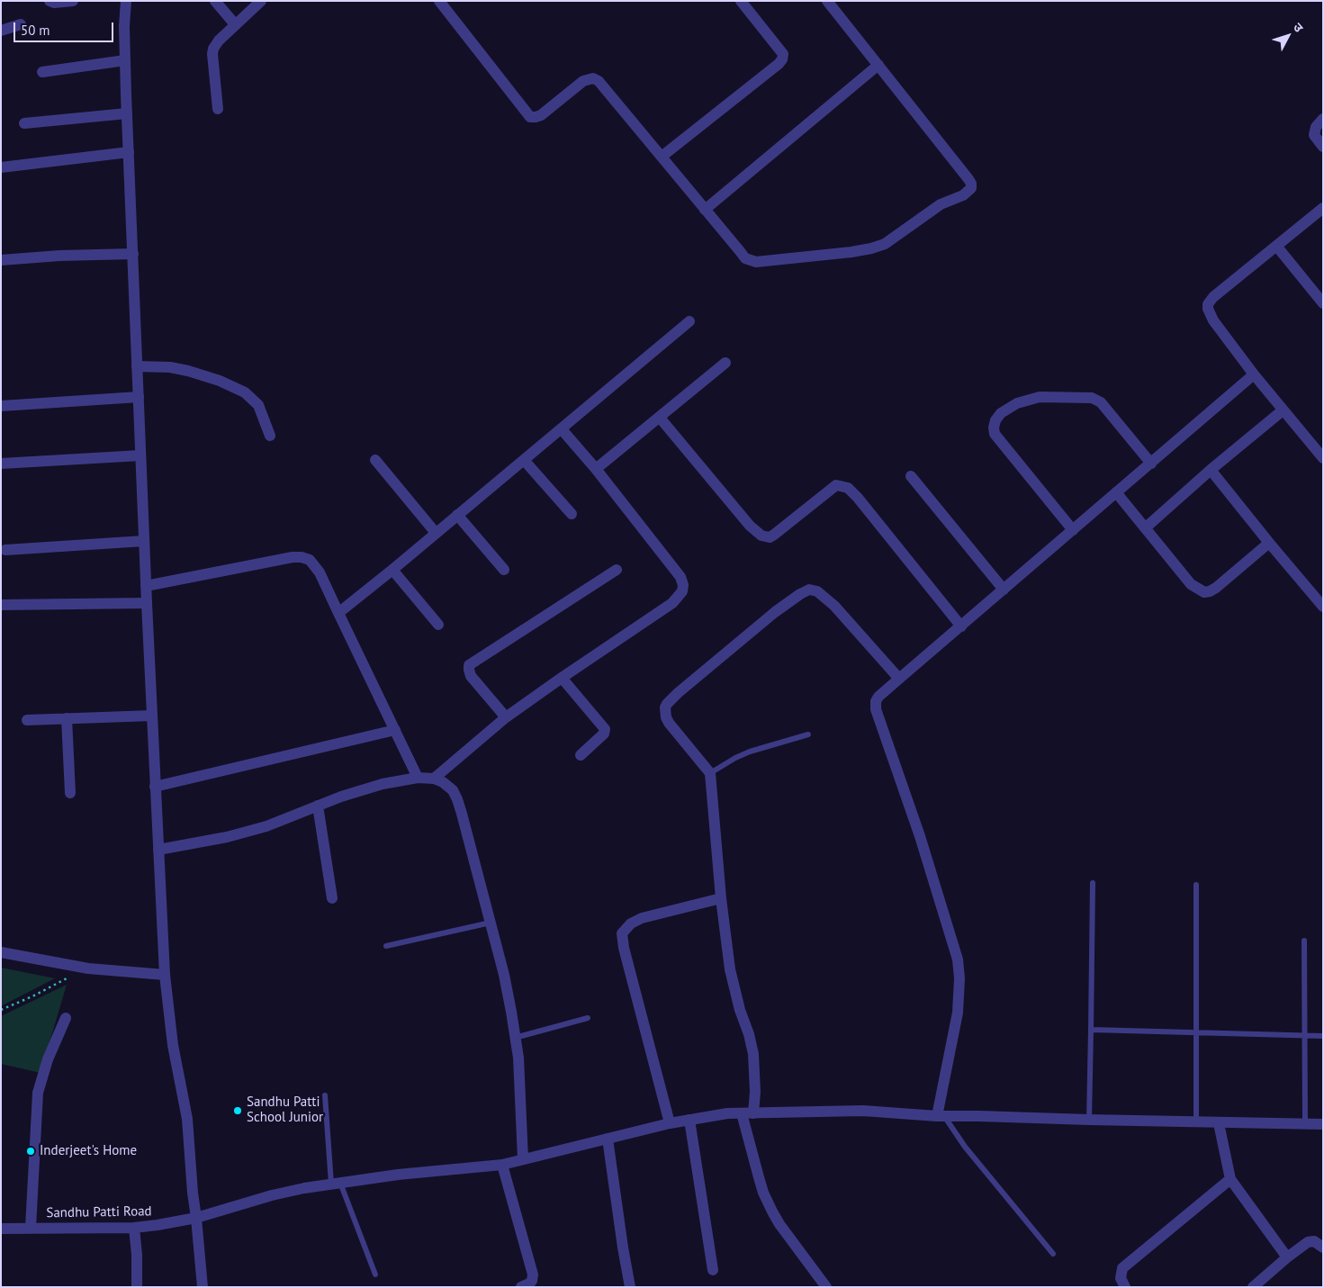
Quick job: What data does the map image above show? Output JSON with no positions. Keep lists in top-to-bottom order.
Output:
{
  "streets": {
    "street": ["Sandhu Patti Road"]
  },
  "places": ["Sandhu Patti School Junior", "Inderjeet's Home"],
  "scale_bar": "50 m",
  "north": "top right"
}
